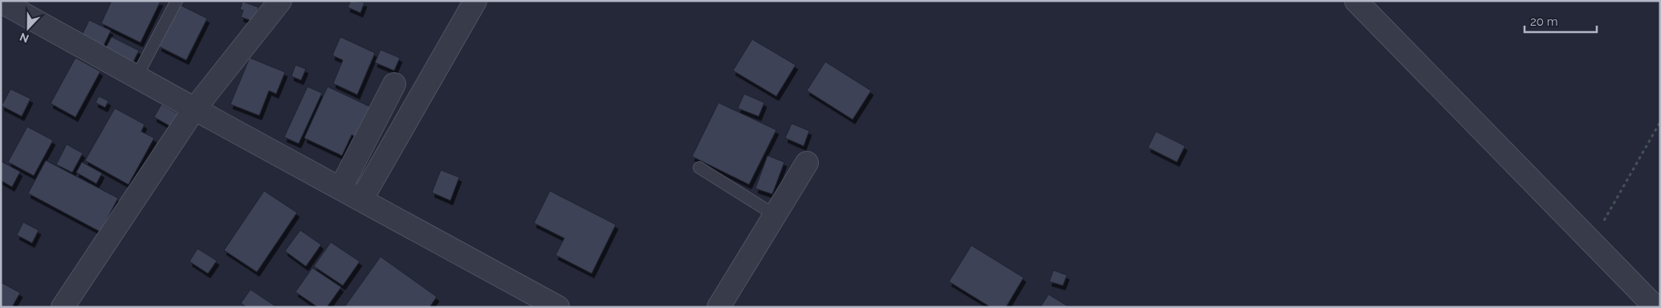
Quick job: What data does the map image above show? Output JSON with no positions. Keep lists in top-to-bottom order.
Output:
{
  "scale_bar": "20 m",
  "north": "bottom"
}
